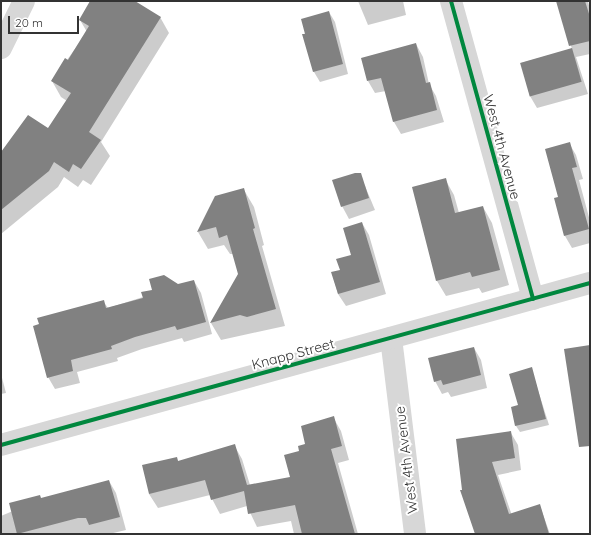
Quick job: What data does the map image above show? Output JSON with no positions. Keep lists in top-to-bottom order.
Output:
{
  "streets": {
    "street": ["West 4th Avenue", "Knapp Street"]
  },
  "crossings": [
    ["West 4th Avenue", "Knapp Street"]
  ],
  "scale_bar": "20 m"
}
